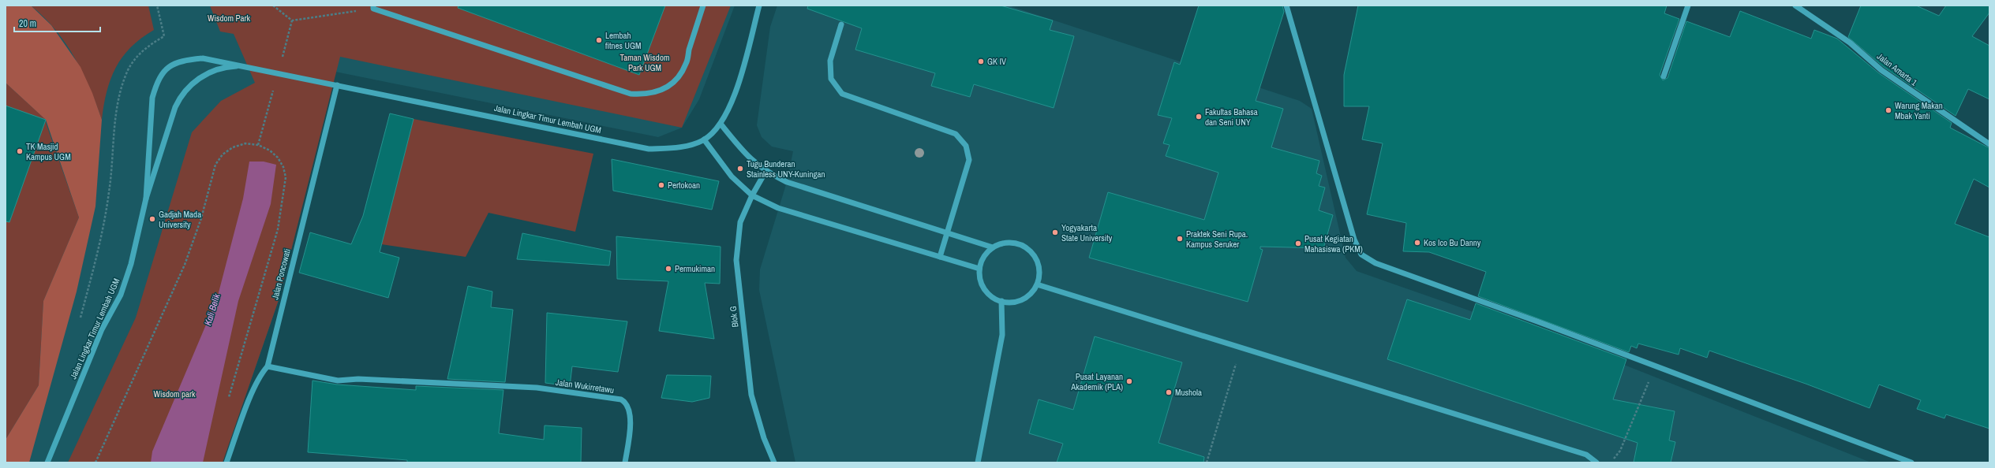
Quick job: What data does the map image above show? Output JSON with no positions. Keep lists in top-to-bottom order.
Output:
{
  "streets": {
    "street": [
      "Jalan Amarta 1",
      "Jalan Lingkar Timur Lembah UGM",
      "Jalan Poncowati",
      "Blok G",
      "Jalan Wukirretawu"
    ]
  },
  "crossings": [
    ["Jalan Lingkar Timur Lembah UGM", "Jalan Poncowati"],
    ["Jalan Poncowati", "Jalan Wukirretawu"]
  ],
  "water": ["Kali Belik"],
  "parks": ["Wisdom Park", "Taman Wisdom Park UGM", "Wisdom park"],
  "places": [
    "Lembah fitnes UGM",
    "GK IV",
    "Warung Makan Mbak Yanti",
    "Fakultas Bahasa dan Seni UNY",
    "TK Masjid Kampus UGM",
    "Tugu Bunderan Stainless UNY-Kuningan",
    "Pertokoan",
    "Gadjah Mada University",
    "Yogyakarta State University",
    "Praktek Seni Rupa. Kampus Seruker",
    "Kos Ico Bu Danny",
    "Pusat Kegiatan Mahasiswa (PKM)",
    "Permukiman",
    "Pusat Layanan Akademik (PLA)",
    "Mushola"
  ],
  "scale_bar": "20 m"
}
